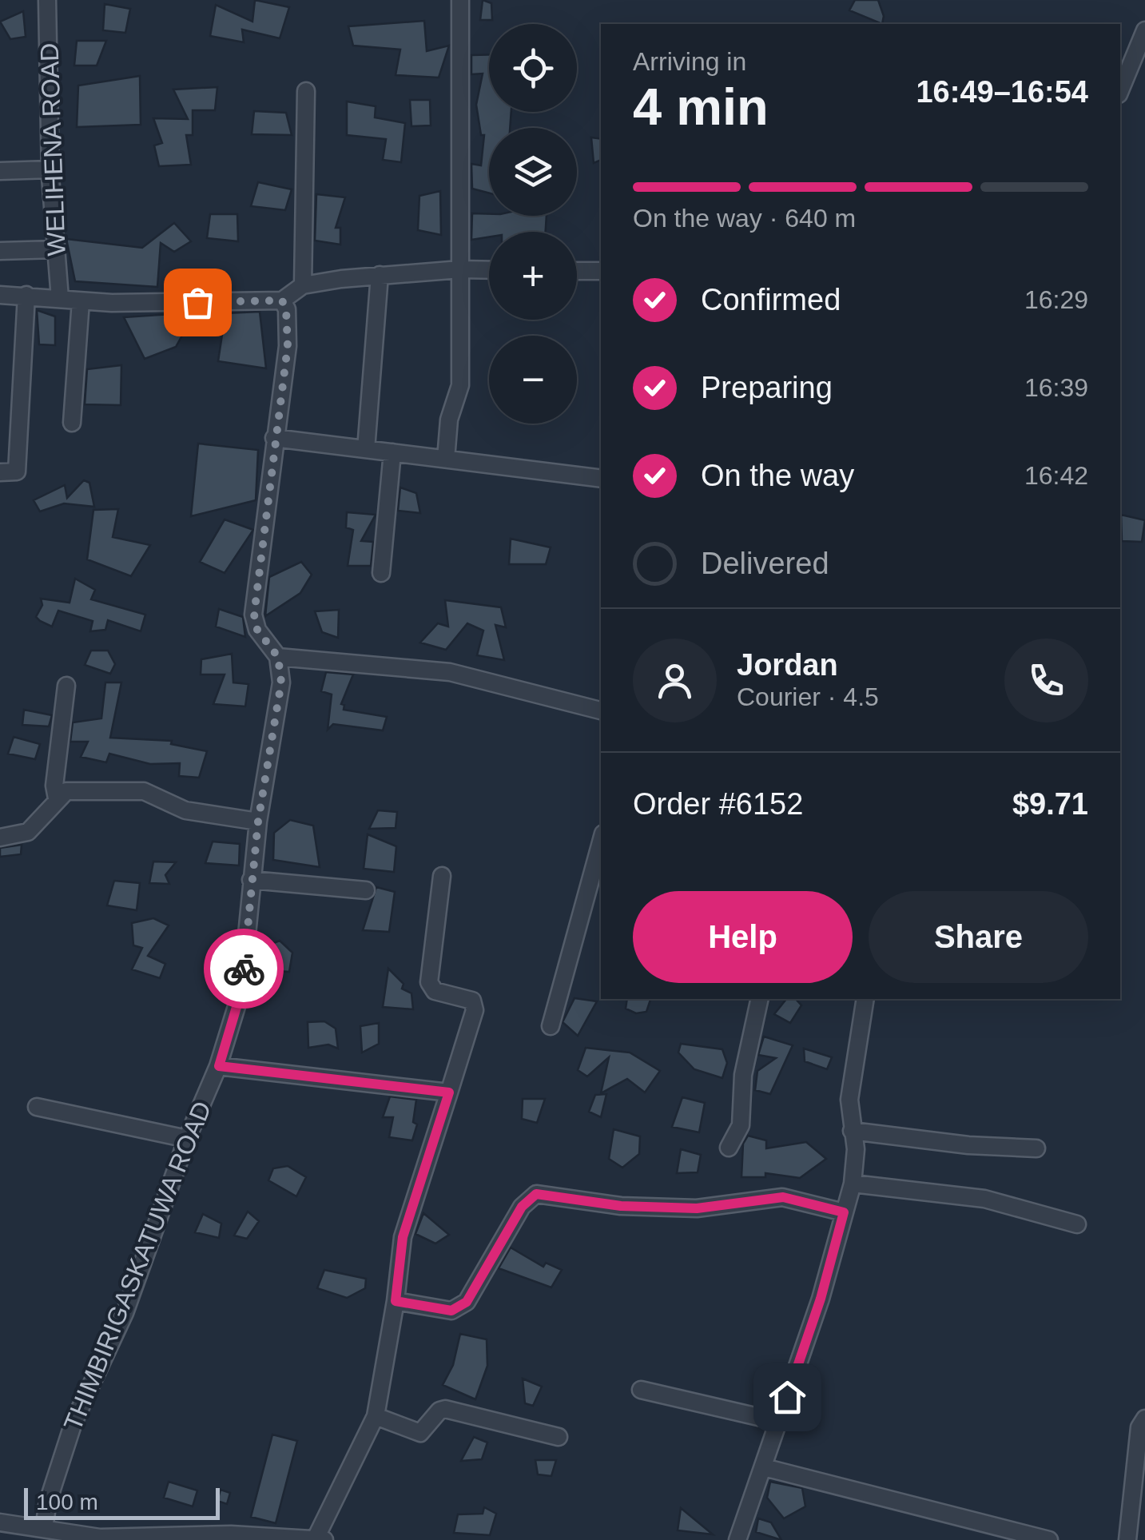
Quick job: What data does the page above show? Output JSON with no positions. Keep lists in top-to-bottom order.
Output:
{
  "streets": {
    "street": ["WELIHENA ROAD", "THIMBIRIGASKATUWA ROAD"]
  },
  "scale_bar": "100 m",
  "page": {
    "map_buttons": ["+", "−"],
    "heading": ["4 min", "Arriving in", "16:49–16:54"],
    "panel": [
      "Jordan",
      "Courier · 4.5",
      "Order #6152",
      "$9.71"
    ],
    "bar": "On the way · 640 m",
    "list": [
      ["Confirmed", "16:29"],
      ["Preparing", "16:39"],
      ["On the way", "16:42"],
      "Delivered"
    ],
    "buttons": ["Help", "Share"],
    "scale": "100 m"
  }
}
